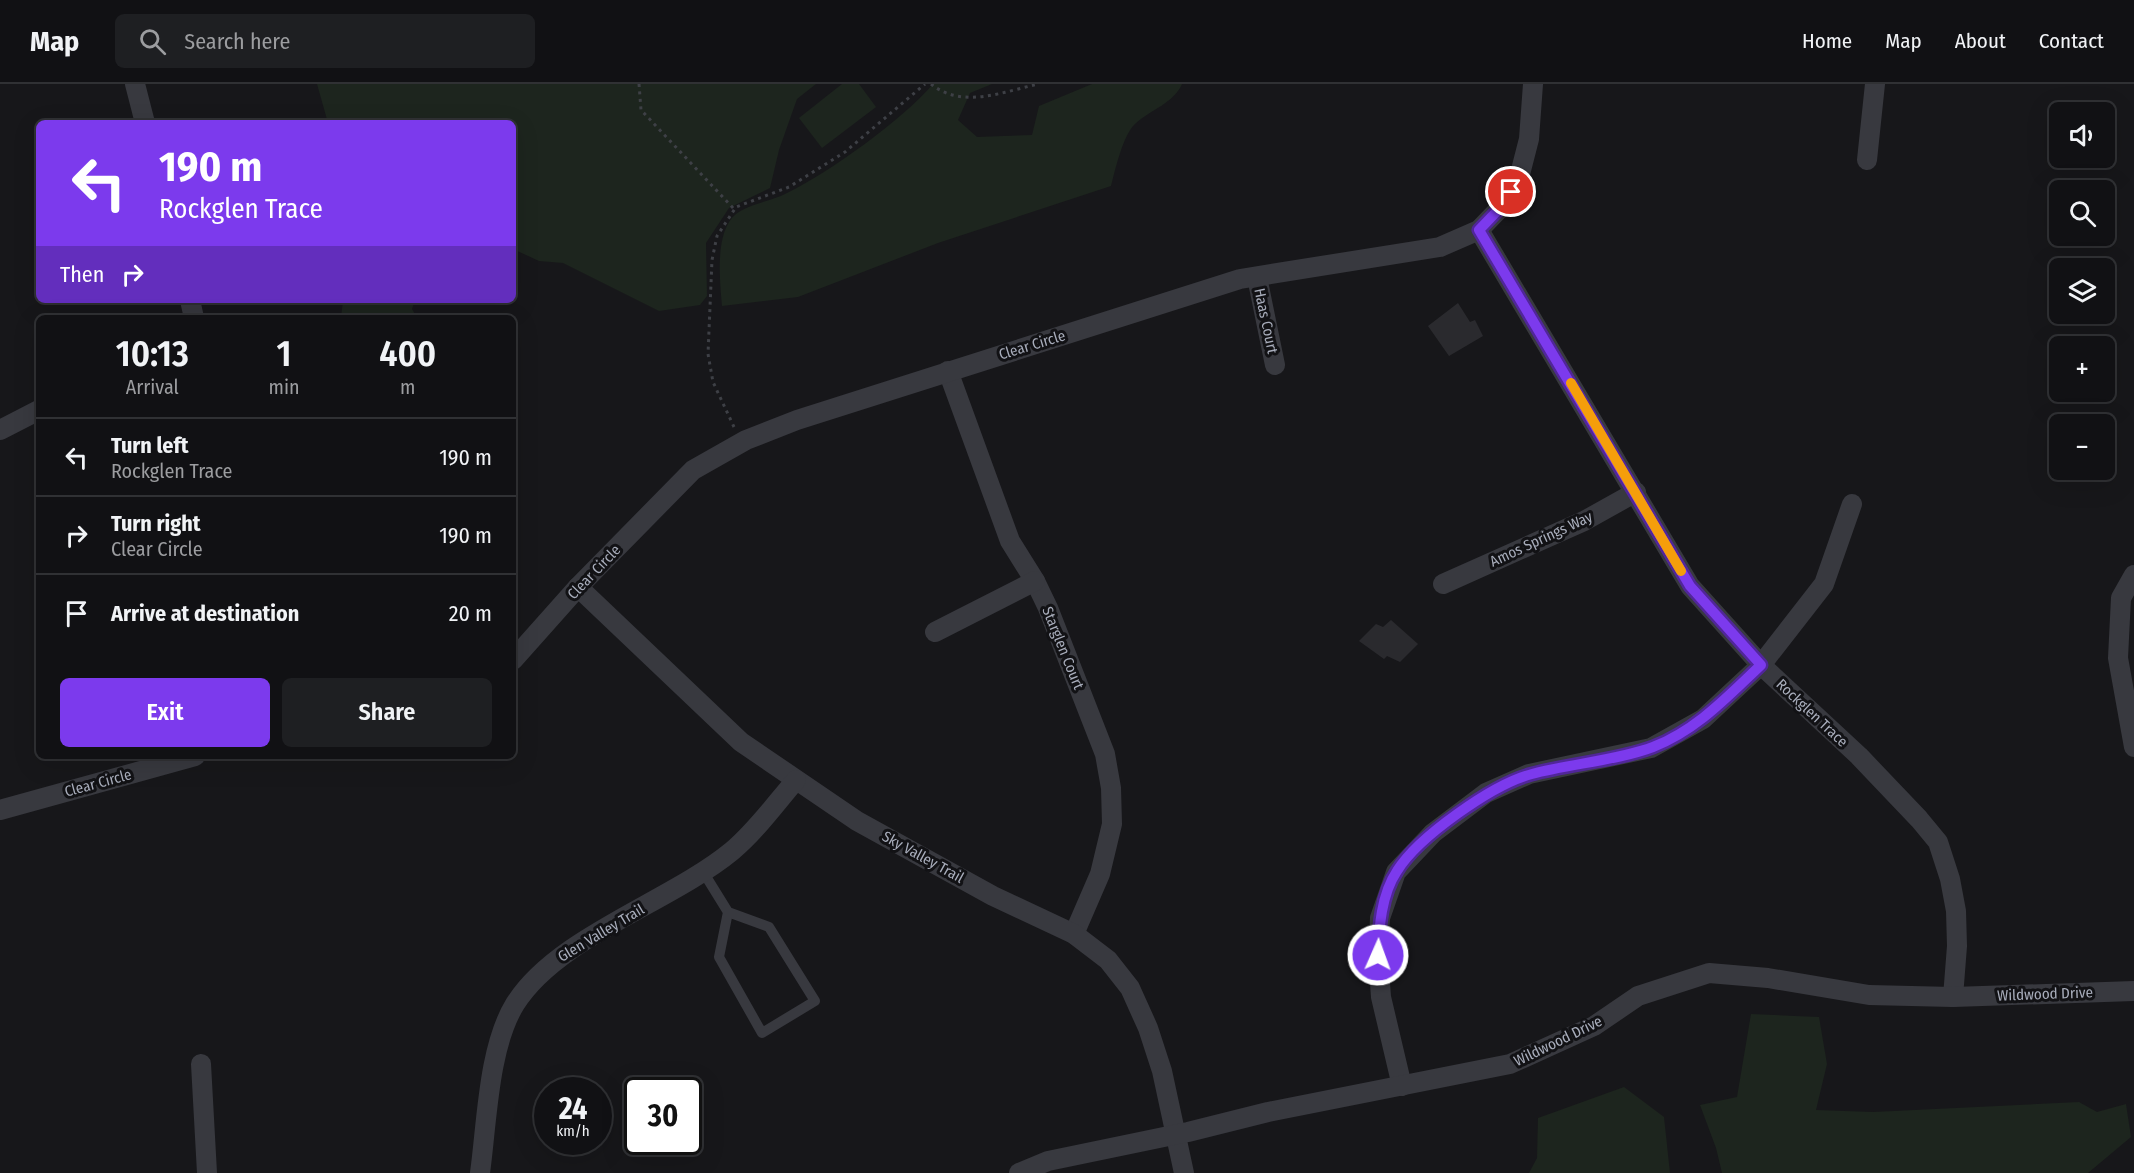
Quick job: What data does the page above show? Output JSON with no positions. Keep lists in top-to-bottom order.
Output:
{
  "streets": {
    "street": [
      "Haas Court",
      "Clear Circle",
      "Amos Springs Way",
      "Starglen Court",
      "Rockglen Trace",
      "Sky Valley Trail",
      "Glen Valley Trail",
      "Wildwood Drive"
    ]
  },
  "crossings": [
    ["Haas Court", "Clear Circle"],
    ["Clear Circle", "Starglen Court"],
    ["Clear Circle", "Rockglen Trace"],
    ["Clear Circle", "Sky Valley Trail"],
    ["Amos Springs Way", "Rockglen Trace"],
    ["Starglen Court", "Sky Valley Trail"],
    ["Rockglen Trace", "Wildwood Drive"],
    ["Sky Valley Trail", "Glen Valley Trail"],
    ["Sky Valley Trail", "Wildwood Drive"]
  ],
  "page": {
    "header": "Map",
    "search": "Search here",
    "nav": [
      "Home",
      "Map",
      "About",
      "Contact"
    ],
    "map_buttons": ["+", "−"],
    "turn": ["190 m", "Rockglen Trace"],
    "then": "Then",
    "eta": [
      "10:13",
      "Arrival",
      "1",
      "min",
      "400",
      "m"
    ],
    "list": [
      {
        "name": "Turn left",
        "note": "Rockglen Trace",
        "value": "190 m"
      },
      {
        "name": "Turn right",
        "note": "Clear Circle",
        "value": "190 m"
      },
      {
        "name": "Arrive at destination",
        "value": "20 m"
      }
    ],
    "buttons": ["Exit", "Share"],
    "speed": "24 km/h",
    "limit": "30"
  }
}
